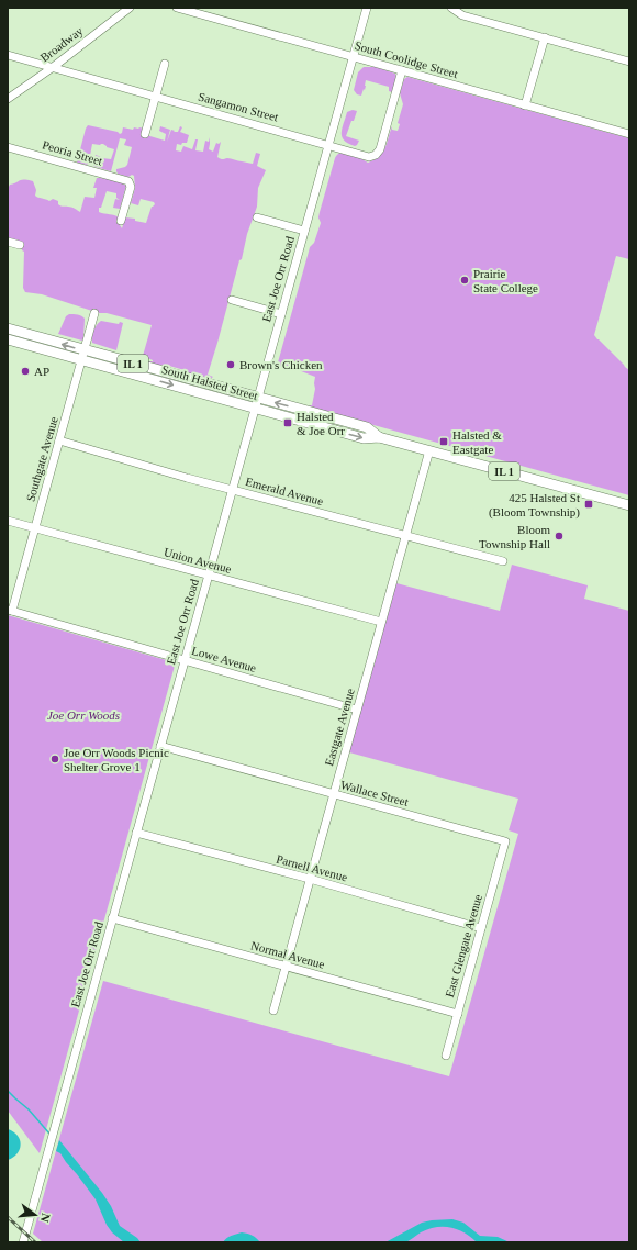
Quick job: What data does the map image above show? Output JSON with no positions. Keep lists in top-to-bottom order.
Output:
{
  "streets": {
    "main road": ["IL 1", "South Halsted Street"],
    "street": [
      "Broadway",
      "South Coolidge Street",
      "Sangamon Street",
      "Peoria Street",
      "East Joe Orr Road",
      "Southgate Avenue",
      "Emerald Avenue",
      "Union Avenue",
      "Lowe Avenue",
      "Eastgate Avenue",
      "Wallace Street",
      "Parnell Avenue",
      "East Glengate Avenue",
      "Normal Avenue"
    ]
  },
  "crossings": [
    ["Broadway", "Sangamon Street"],
    ["South Coolidge Street", "Sangamon Street"],
    ["South Coolidge Street", "East Joe Orr Road"],
    ["Sangamon Street", "East Joe Orr Road"],
    ["East Joe Orr Road", "South Halsted Street"],
    ["East Joe Orr Road", "Emerald Avenue"],
    ["East Joe Orr Road", "Union Avenue"],
    ["East Joe Orr Road", "Lowe Avenue"],
    ["East Joe Orr Road", "Wallace Street"],
    ["East Joe Orr Road", "Parnell Avenue"],
    ["East Joe Orr Road", "Normal Avenue"],
    ["South Halsted Street", "Southgate Avenue"],
    ["South Halsted Street", "Eastgate Avenue"],
    ["Southgate Avenue", "Emerald Avenue"],
    ["Southgate Avenue", "Union Avenue"],
    ["Southgate Avenue", "Lowe Avenue"],
    ["Emerald Avenue", "Eastgate Avenue"],
    ["Union Avenue", "Eastgate Avenue"],
    ["Lowe Avenue", "Eastgate Avenue"],
    ["Eastgate Avenue", "Wallace Street"],
    ["Eastgate Avenue", "Parnell Avenue"],
    ["Eastgate Avenue", "Normal Avenue"],
    ["Wallace Street", "East Glengate Avenue"],
    ["Parnell Avenue", "East Glengate Avenue"],
    ["East Glengate Avenue", "Normal Avenue"]
  ],
  "parks": ["Joe Orr Woods"],
  "places": {
    "other": [
      "Prairie State College",
      "Brown's Chicken",
      "AP",
      "Bloom Township Hall",
      "Joe Orr Woods Picnic Shelter Grove 1"
    ],
    "transit": ["Halsted & Joe Orr", "Halsted & Eastgate", "425 Halsted St (Bloom Township)"]
  },
  "north": "right"
}
